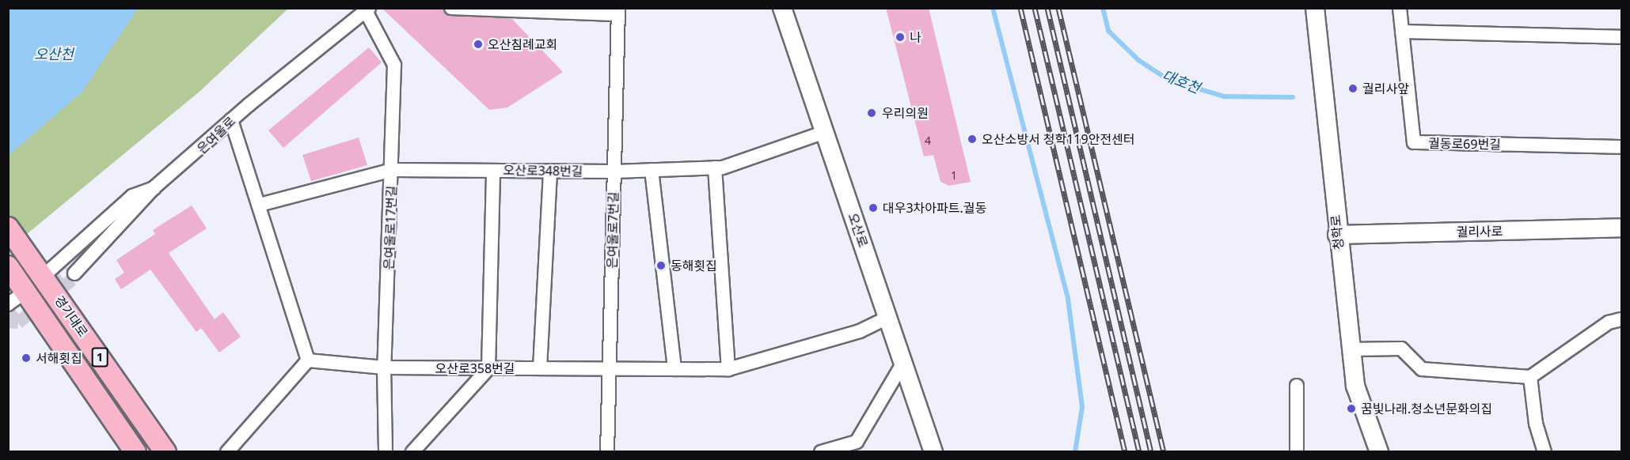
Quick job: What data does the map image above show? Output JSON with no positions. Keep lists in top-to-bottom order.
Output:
{
  "streets": {
    "main road": ["경기대로", "1"],
    "street": [
      "은여울로",
      "궐동로69번길",
      "오산로348번길",
      "은여울로17번길",
      "은여울로7번길",
      "오산로",
      "궐리사로",
      "청학로",
      "오산로358번길"
    ]
  },
  "crossings": [
    ["은여울로", "은여울로17번길"],
    ["오산로348번길", "은여울로17번길"],
    ["오산로348번길", "은여울로7번길"],
    ["오산로348번길", "오산로"],
    ["은여울로17번길", "오산로358번길"],
    ["은여울로7번길", "오산로358번길"],
    ["오산로", "오산로358번길"],
    ["궐리사로", "청학로"]
  ],
  "water": ["오산천", "대호천"],
  "places": [
    "나",
    "오산침례교회",
    "궐리사앞",
    "우리의원",
    "오산소방서 청학119안전센터",
    "대우3차아파트.궐동",
    "동해횟집",
    "서해횟집",
    "꿈빛나래.청소년문화의집"
  ],
  "house_numbers": ["4", "1"]
}
